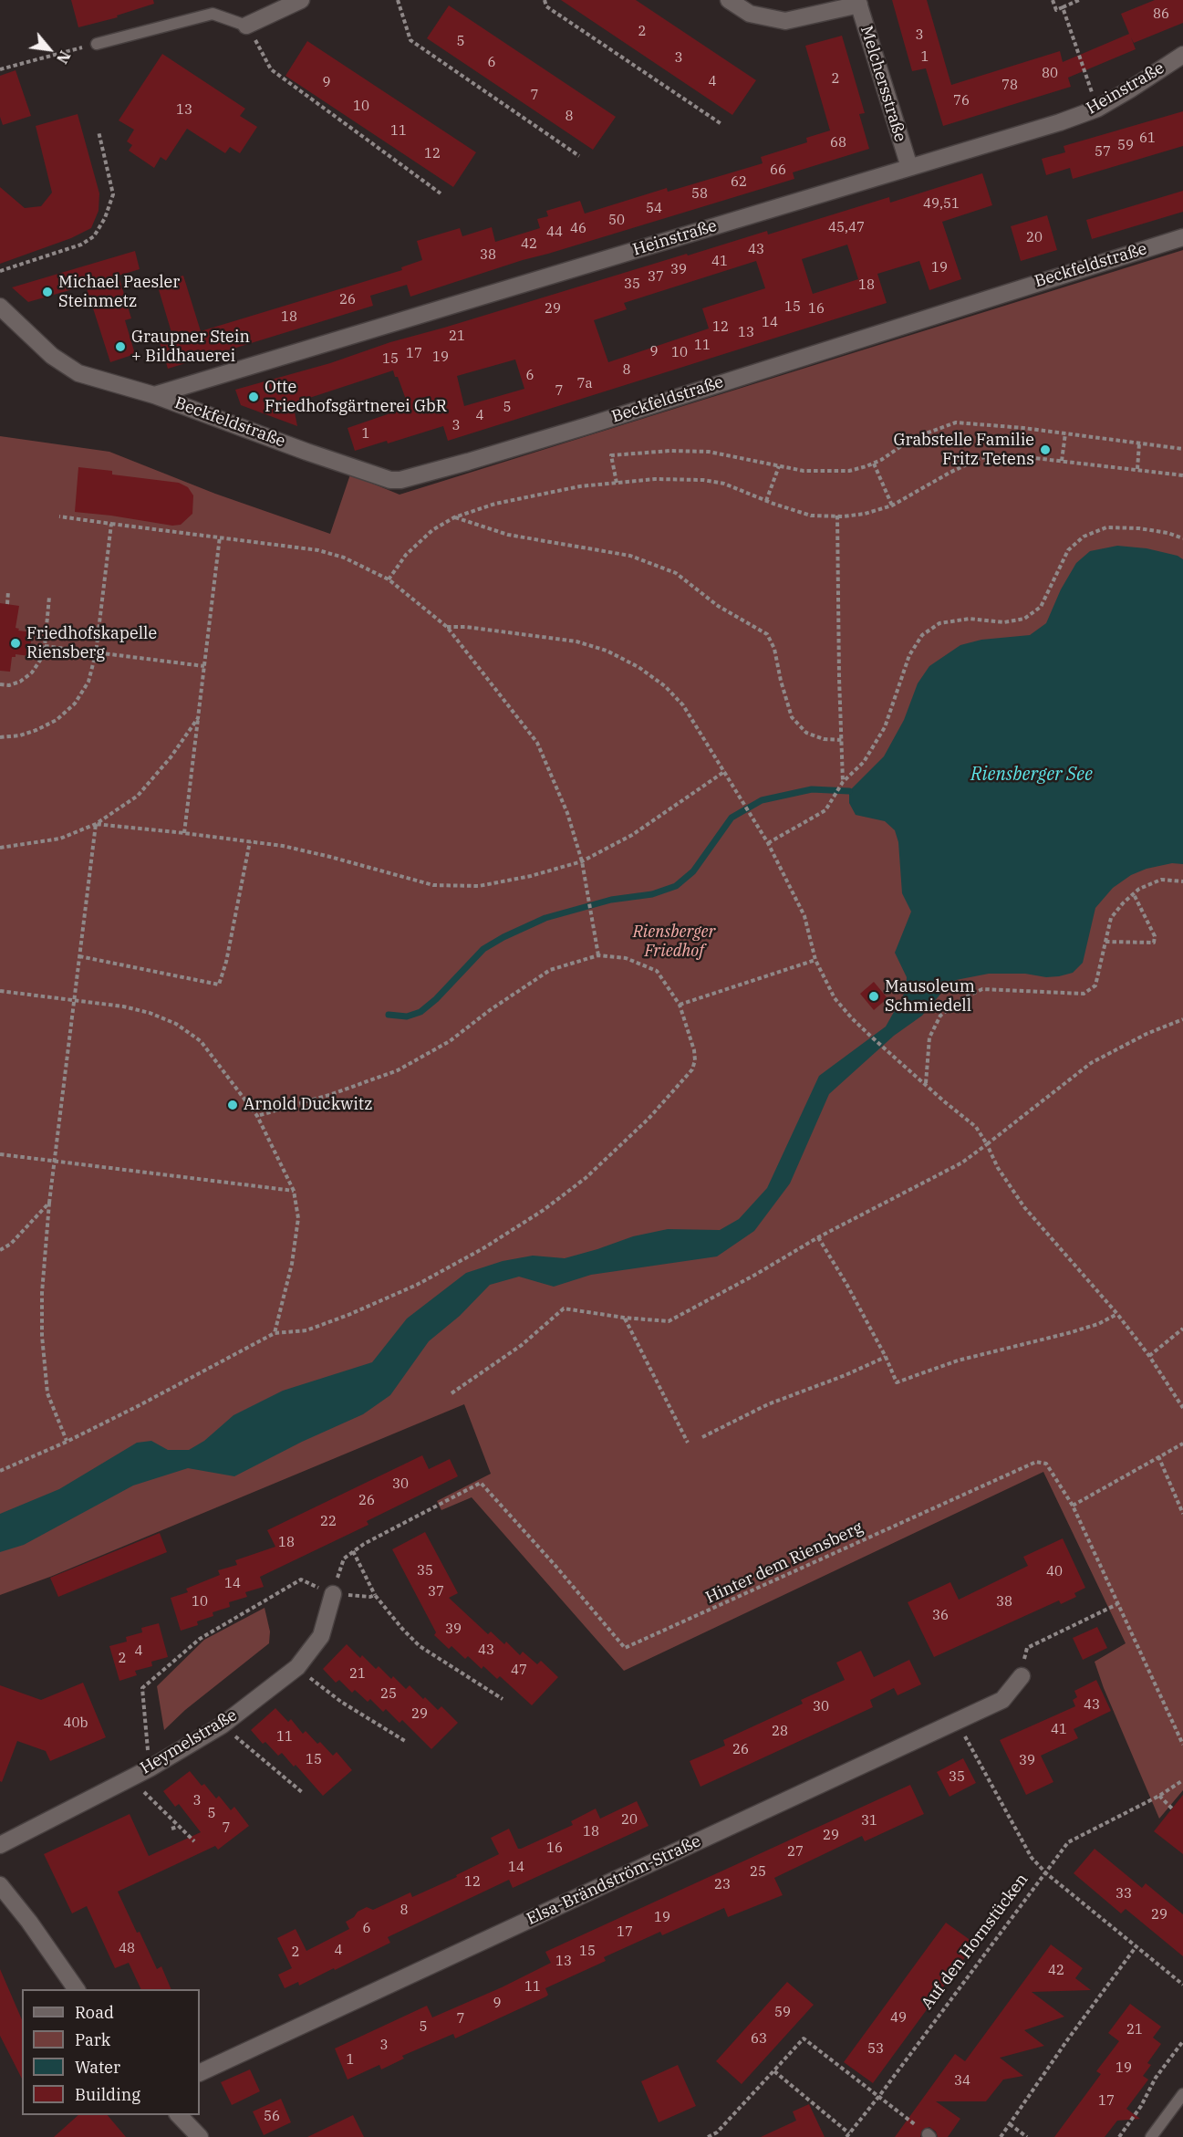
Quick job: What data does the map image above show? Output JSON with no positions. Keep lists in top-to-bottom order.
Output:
{
  "streets": {
    "street": [
      "Melchersstraße",
      "Heinstraße",
      "Beckfeldstraße",
      "Heymelstraße",
      "Elsa-Brändström-Straße"
    ],
    "path": ["Hinter dem Riensberg", "Auf den Hornstücken"]
  },
  "crossings": [
    ["Melchersstraße", "Heinstraße"],
    ["Heinstraße", "Beckfeldstraße"],
    ["Hinter dem Riensberg", "Heymelstraße"]
  ],
  "water": ["Riensberger See"],
  "parks": ["Riensberger Friedhof"],
  "places": [
    "Michael Paesler Steinmetz",
    "Graupner Stein + Bildhauerei",
    "Otte Friedhofsgärtnerei GbR",
    "Grabstelle Familie Fritz Tetens",
    "Friedhofskapelle Riensberg",
    "Mausoleum Schmiedell",
    "Arnold Duckwitz"
  ],
  "house_numbers": [
    "86",
    "2",
    "3",
    "5",
    "1",
    "3",
    "6",
    "80",
    "2",
    "4",
    "9",
    "78",
    "7",
    "76",
    "10",
    "13",
    "8",
    "11",
    "61",
    "68",
    "59",
    "57",
    "12",
    "66",
    "62",
    "58",
    "49,51",
    "54",
    "50",
    "45,47",
    "46",
    "44",
    "20",
    "42",
    "43",
    "38",
    "41",
    "19",
    "39",
    "37",
    "35",
    "18",
    "26",
    "15",
    "29",
    "16",
    "18",
    "14",
    "12",
    "13",
    "21",
    "11",
    "9",
    "10",
    "17",
    "19",
    "15",
    "8",
    "6",
    "7a",
    "7",
    "5",
    "4",
    "3",
    "1",
    "30",
    "26",
    "22",
    "18",
    "35",
    "40",
    "14",
    "37",
    "10",
    "38",
    "36",
    "39",
    "43",
    "4",
    "2",
    "47",
    "21",
    "25",
    "43",
    "30",
    "29",
    "40b",
    "41",
    "28",
    "11",
    "26",
    "15",
    "39",
    "35",
    "3",
    "5",
    "20",
    "31",
    "7",
    "18",
    "29",
    "16",
    "27",
    "14",
    "25",
    "12",
    "23",
    "33",
    "8",
    "29",
    "19",
    "6",
    "17",
    "48",
    "4",
    "15",
    "2",
    "13",
    "42",
    "11",
    "9",
    "59",
    "49",
    "7",
    "5",
    "21",
    "63",
    "3",
    "53",
    "1",
    "19",
    "34",
    "17",
    "56"
  ],
  "legend": [
    "Road",
    "Park",
    "Water",
    "Building"
  ],
  "north": "bottom right"
}
